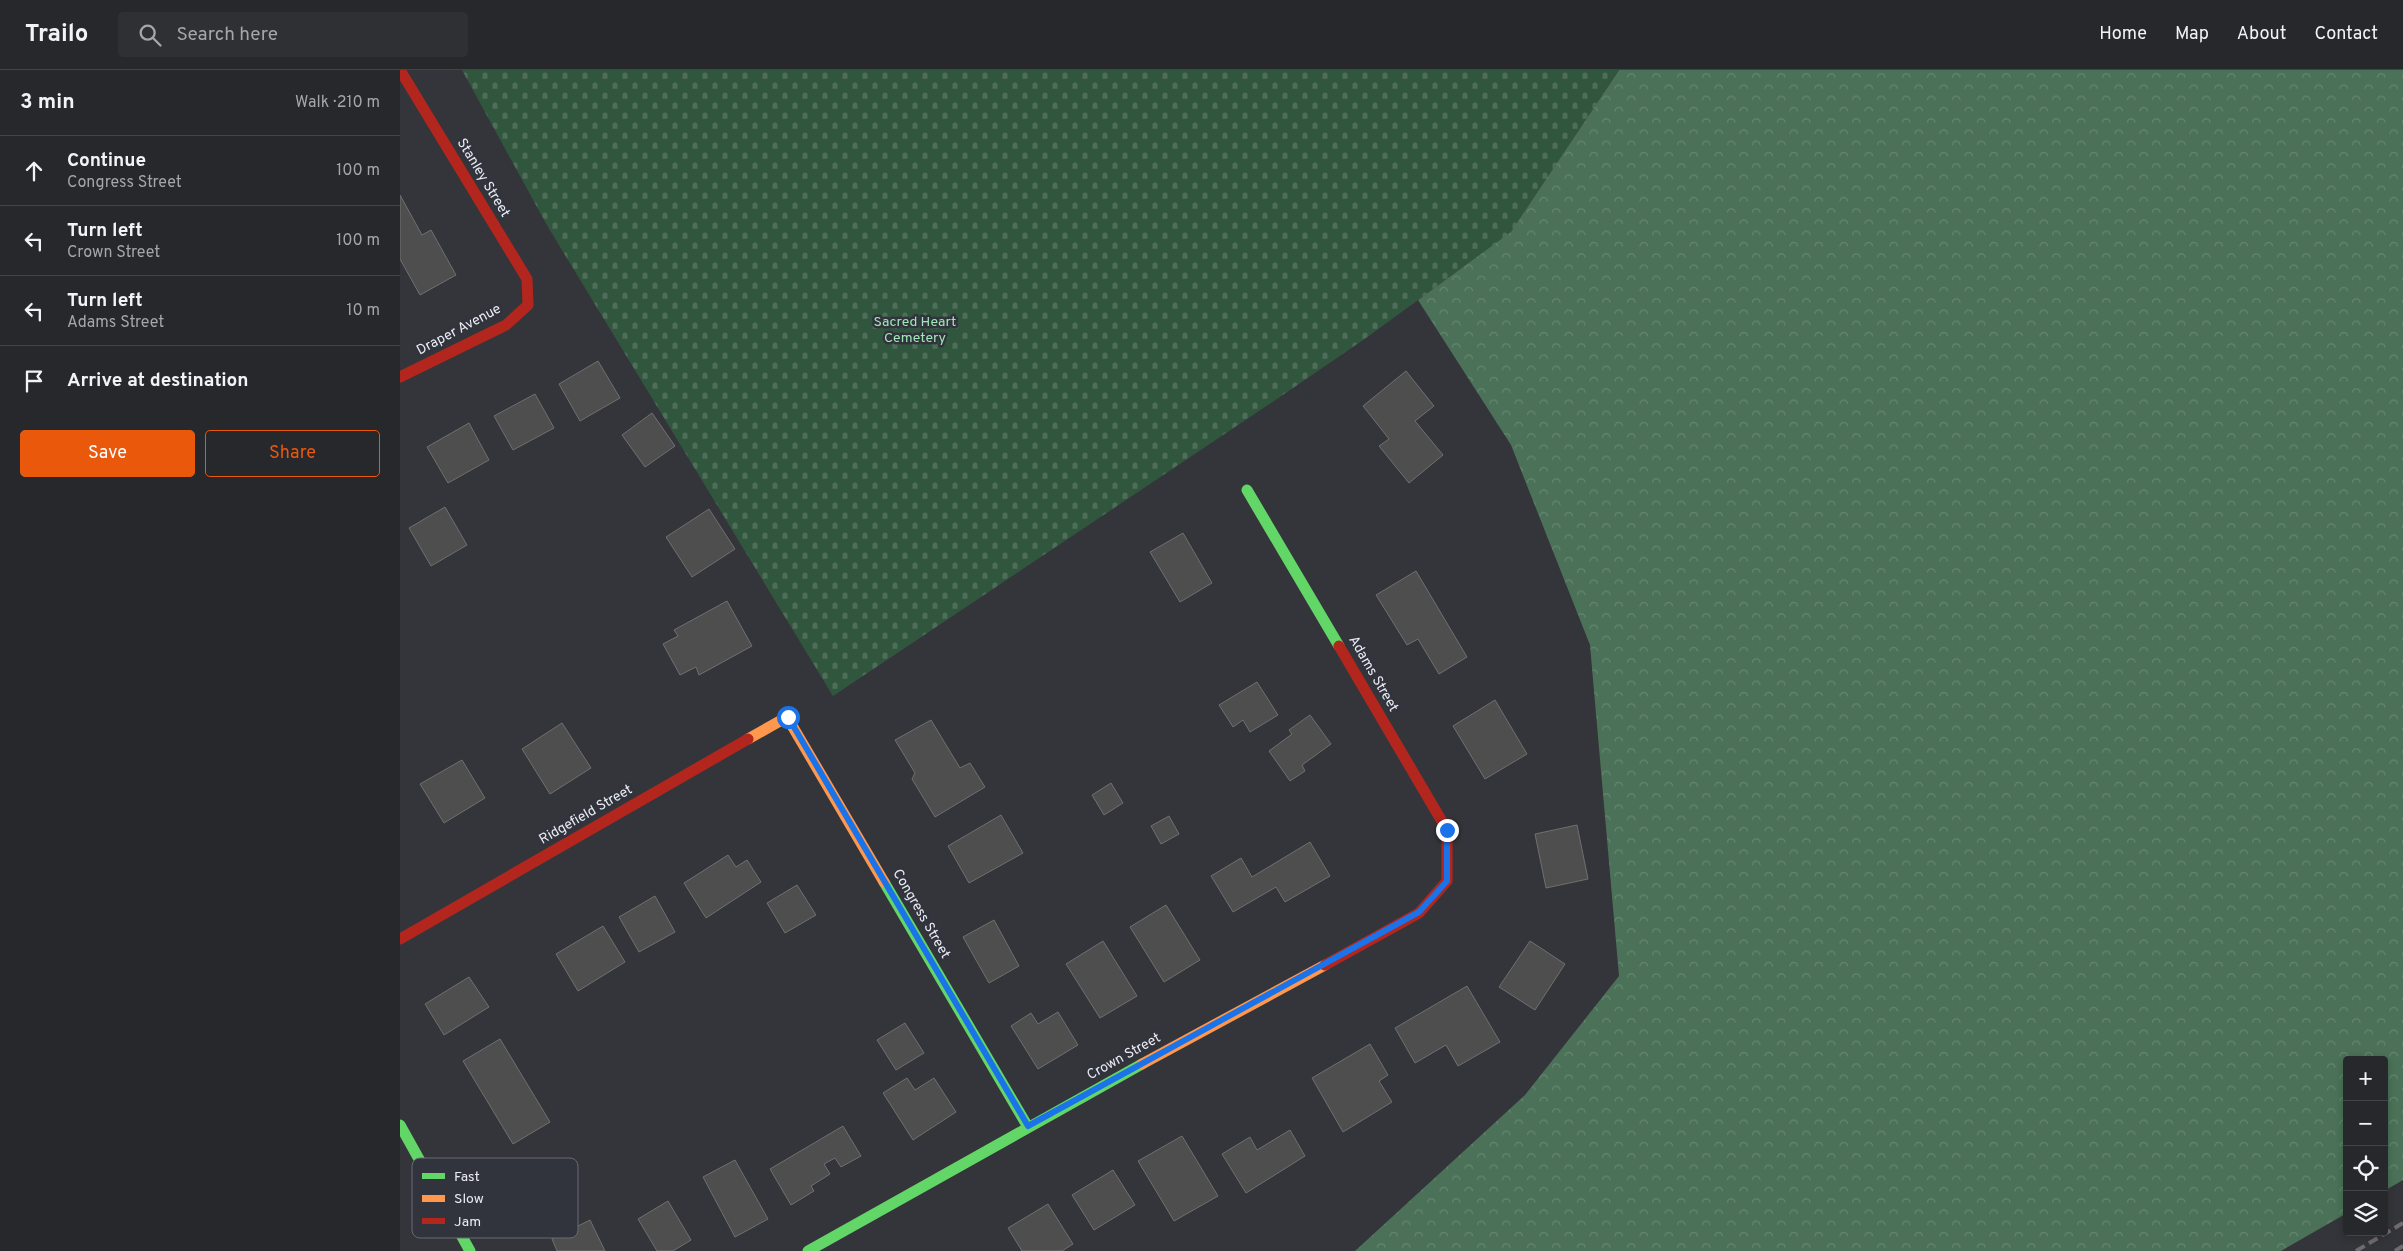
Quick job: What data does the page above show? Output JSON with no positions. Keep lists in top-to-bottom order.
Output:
{
  "streets": {
    "street": [
      "Stanley Street",
      "Draper Avenue",
      "Adams Street",
      "Ridgefield Street",
      "Congress Street",
      "Crown Street"
    ]
  },
  "crossings": [
    ["Stanley Street", "Draper Avenue"],
    ["Adams Street", "Crown Street"],
    ["Ridgefield Street", "Congress Street"],
    ["Congress Street", "Crown Street"]
  ],
  "parks": ["Sacred Heart Cemetery"],
  "legend": ["Fast", "Slow", "Jam"],
  "page": {
    "header": "Trailo",
    "search": "Search here",
    "nav": [
      "Home",
      "Map",
      "About",
      "Contact"
    ],
    "heading": ["3 min", "Walk · 210 m"],
    "list": [
      ["Continue", "Congress Street", "100 m"],
      ["Turn left", "Crown Street", "100 m"],
      ["Turn left", "Adams Street", "10 m"],
      "Arrive at destination"
    ],
    "buttons": ["Save", "Share"],
    "map_buttons": ["+", "−"]
  }
}
